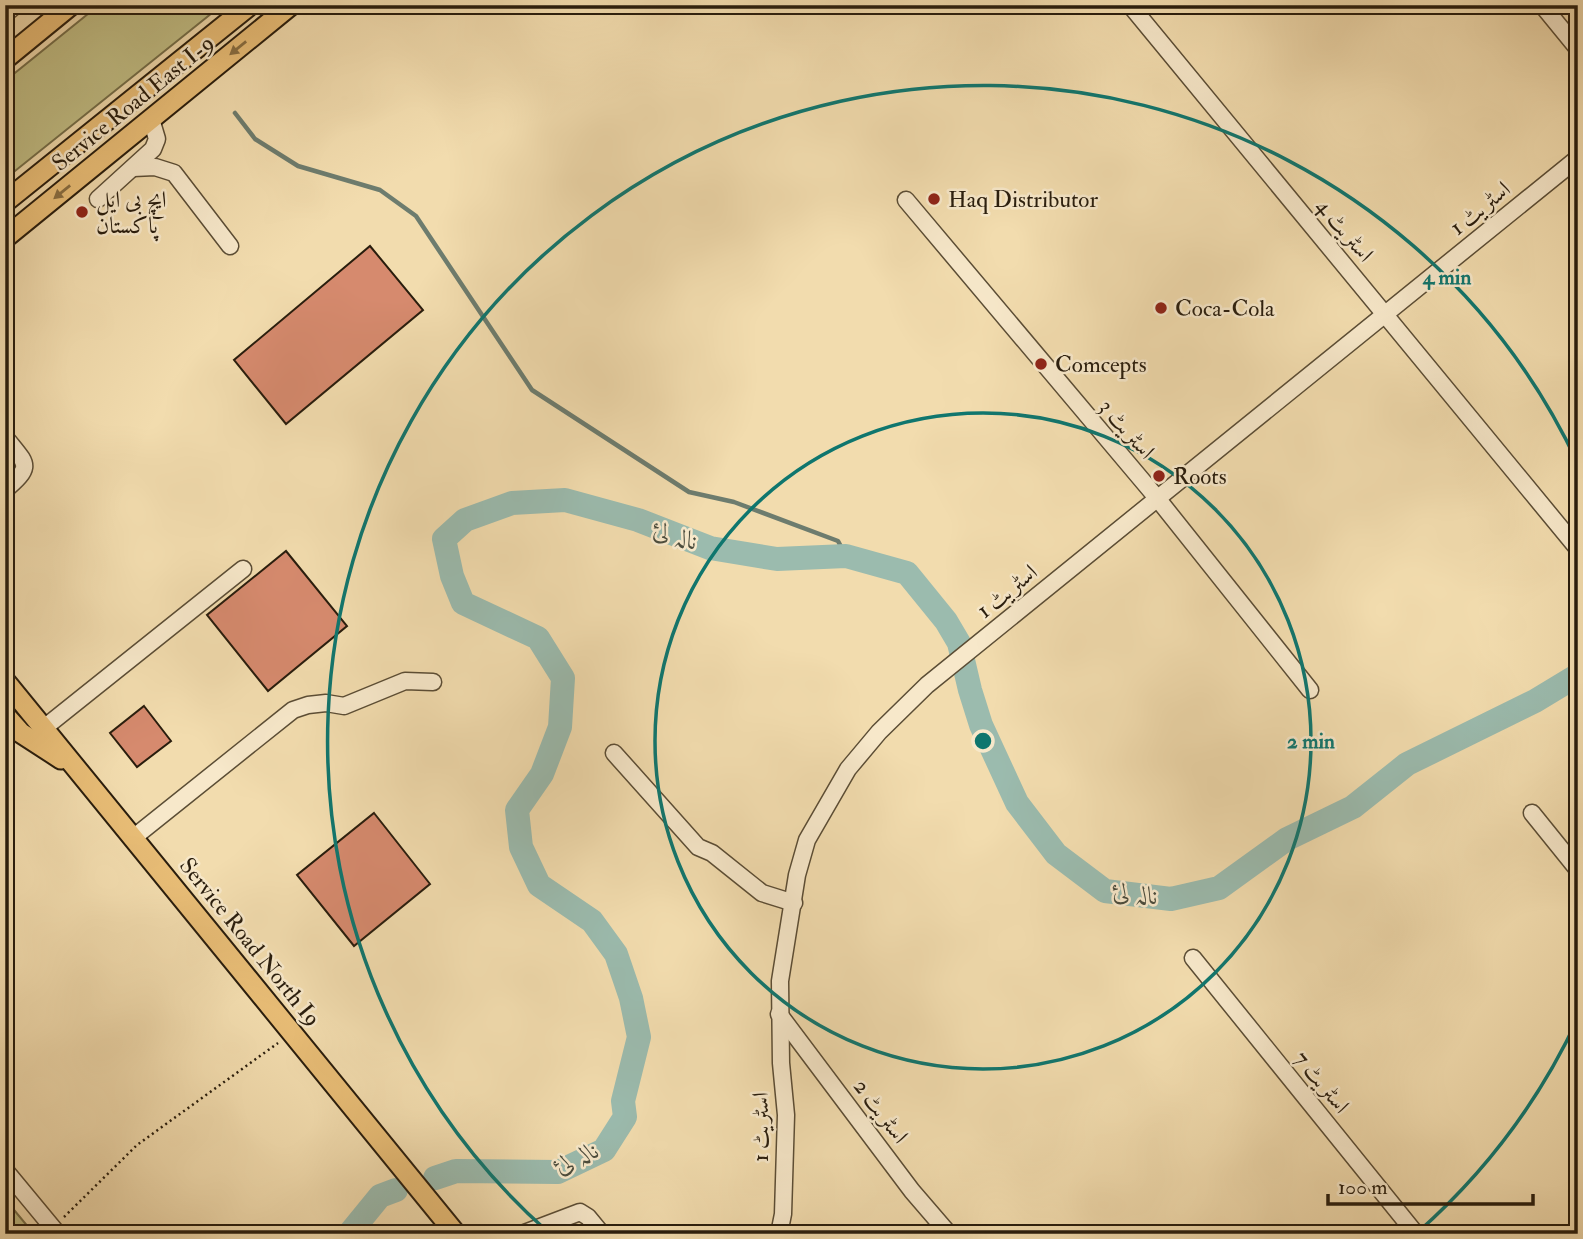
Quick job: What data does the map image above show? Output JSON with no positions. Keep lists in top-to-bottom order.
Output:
{
  "streets": {
    "main road": ["Service Road East I-9", "Service Road North I9"],
    "street": [
      "اسٹریٹ 1",
      "اسٹریٹ 4",
      "اسٹریٹ 3",
      "اسٹریٹ 7",
      "اسٹریٹ 2"
    ]
  },
  "crossings": [
    ["اسٹریٹ 1", "اسٹریٹ 4"],
    ["اسٹریٹ 1", "اسٹریٹ 3"],
    ["اسٹریٹ 1", "اسٹریٹ 2"]
  ],
  "water": ["نالہ لئ"],
  "places": [
    "Haq Distributor",
    "ایچ بی ایل پاکستان",
    "Coca-Cola",
    "Comcepts",
    "Roots"
  ],
  "scale_bar": "100 m",
  "rings": ["4 min", "2 min"]
}
